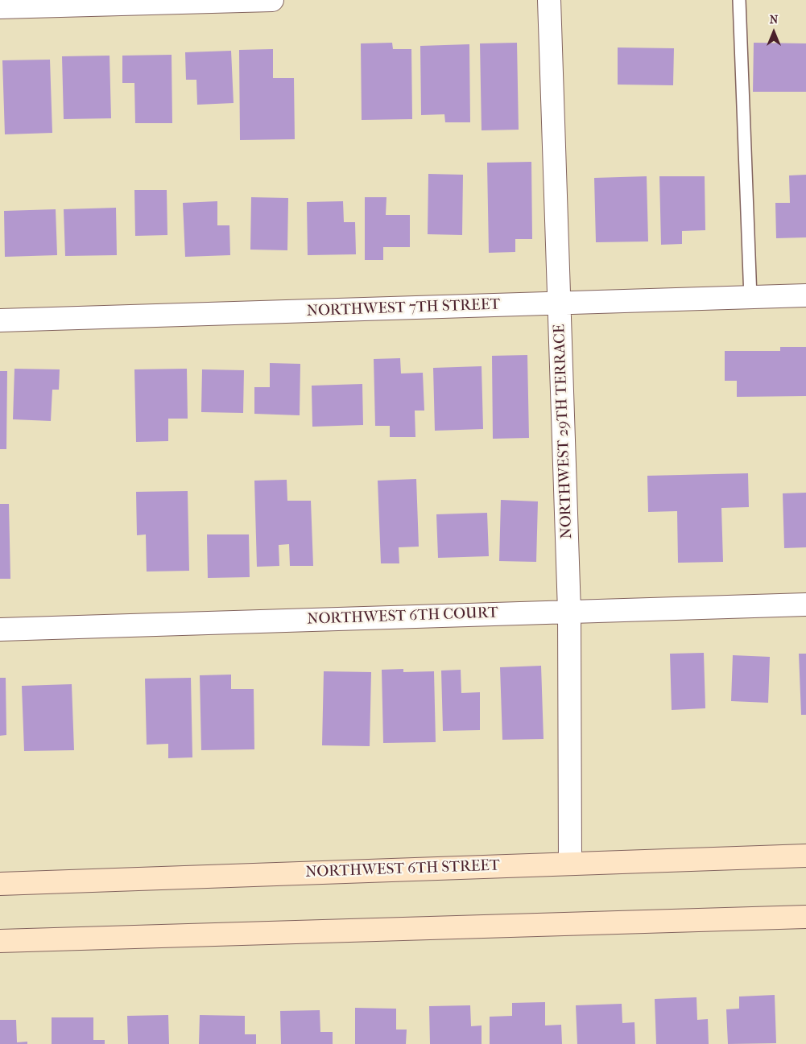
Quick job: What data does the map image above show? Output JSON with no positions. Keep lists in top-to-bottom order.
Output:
{
  "streets": {
    "street": [
      "NORTHWEST 7TH STREET",
      "NORTHWEST 29TH TERRACE",
      "NORTHWEST 6TH COURT",
      "NORTHWEST 6TH STREET"
    ]
  },
  "crossings": [
    ["NORTHWEST 7TH STREET", "NORTHWEST 29TH TERRACE"],
    ["NORTHWEST 29TH TERRACE", "NORTHWEST 6TH COURT"],
    ["NORTHWEST 29TH TERRACE", "NORTHWEST 6TH STREET"]
  ],
  "north": "top"
}
